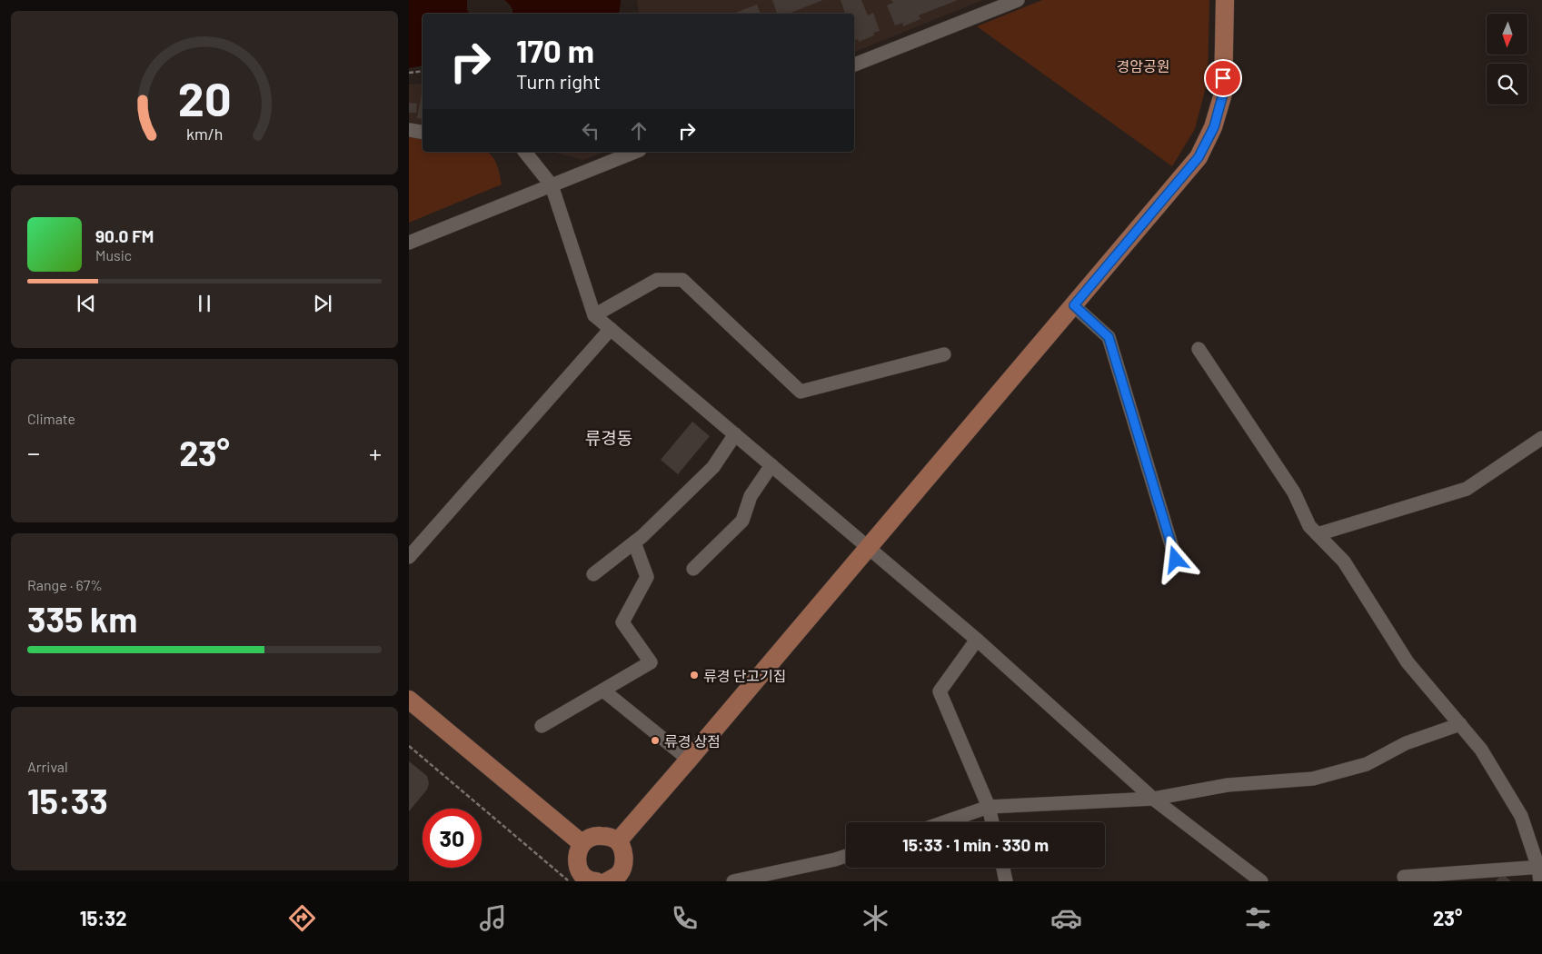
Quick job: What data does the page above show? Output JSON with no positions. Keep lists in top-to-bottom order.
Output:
{
  "districts": ["류경동"],
  "parks": ["경암공원"],
  "places": ["류경 단고기집", "류경 상점"],
  "north": "bottom",
  "page": {
    "turn": ["170 m", "Turn right"],
    "song": ["90.0 FM", "Music"],
    "tile": [
      "Climate",
      ["Range · 67%", "335 km"],
      ["Arrival", "15:33"]
    ],
    "heat": ["−", "23°", "+"],
    "limit": "30",
    "trip": "15:33 · 1 min · 330 m",
    "tabs": ["15:32", "23°"],
    "gauge": ["20", "km/h"]
  }
}
